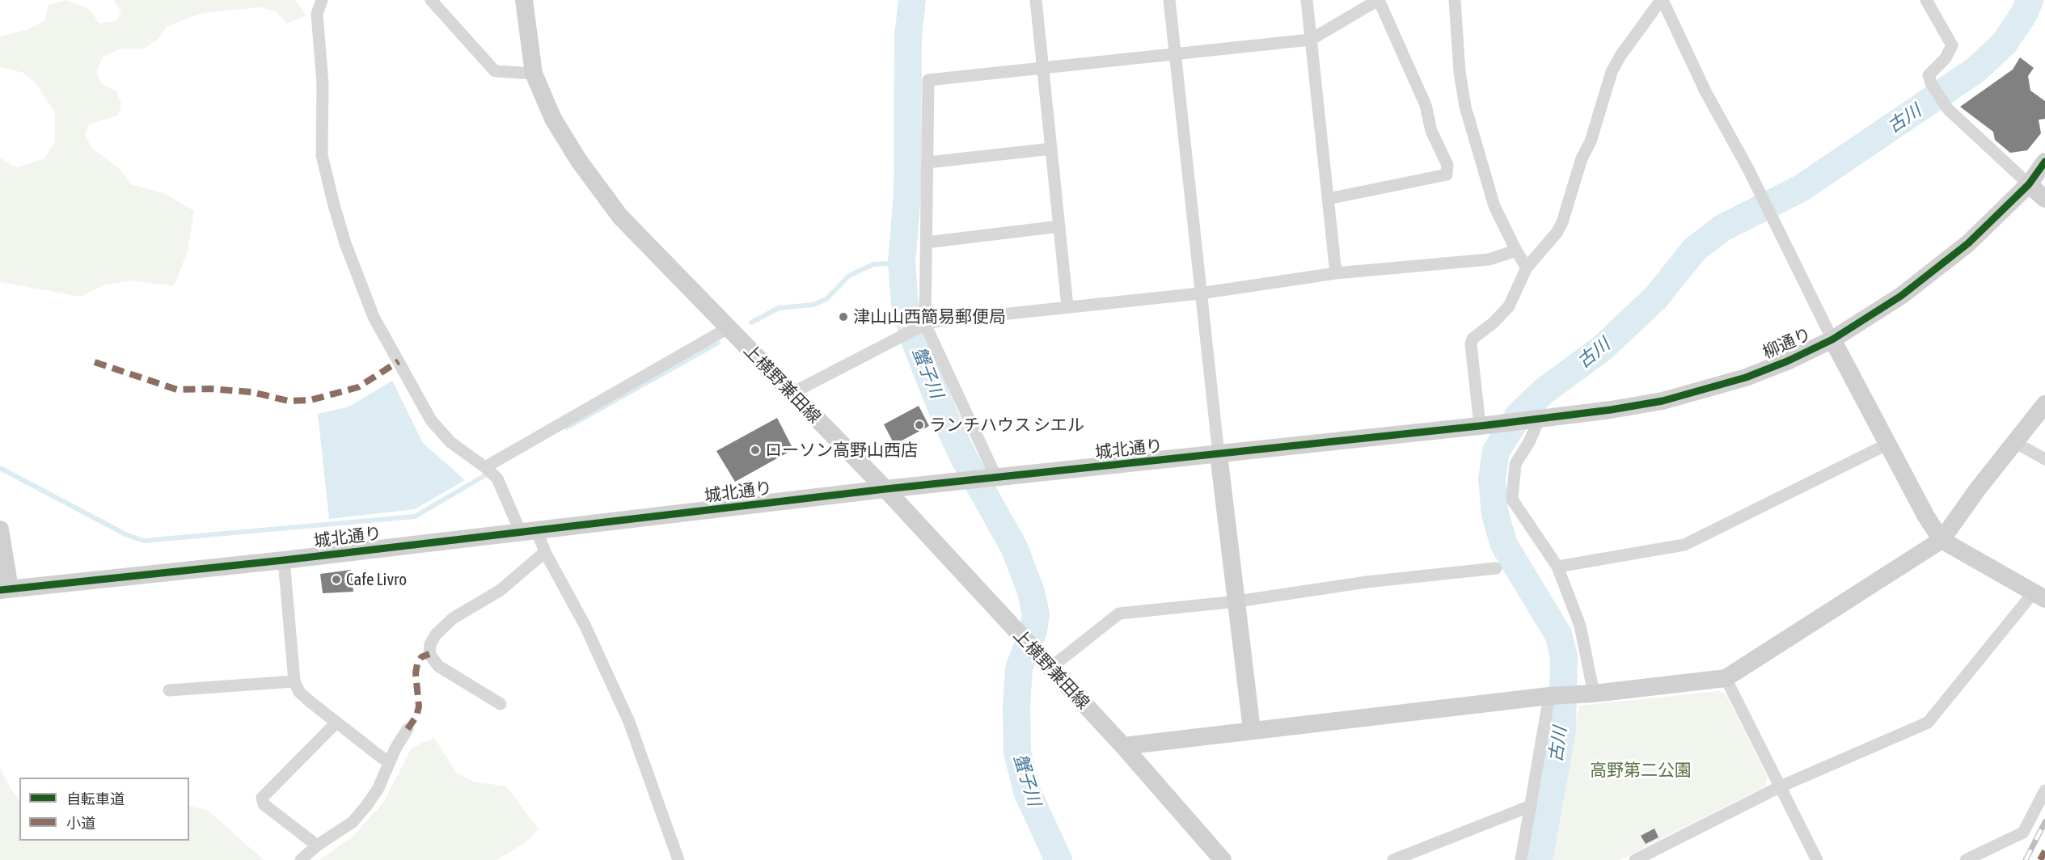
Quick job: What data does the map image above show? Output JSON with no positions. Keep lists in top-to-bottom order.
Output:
{
  "streets": {
    "street": ["柳通り", "上横野兼田線", "城北通り"]
  },
  "crossings": [
    ["柳通り", "城北通り"],
    ["上横野兼田線", "城北通り"]
  ],
  "water": ["古川", "蟹子川"],
  "parks": ["高野第二公園"],
  "places": [
    "津山山西簡易郵便局",
    "ランチハウス シエル",
    "ローソン高野山西店",
    "Cafe Livro"
  ],
  "legend": ["自転車道", "小道"]
}
